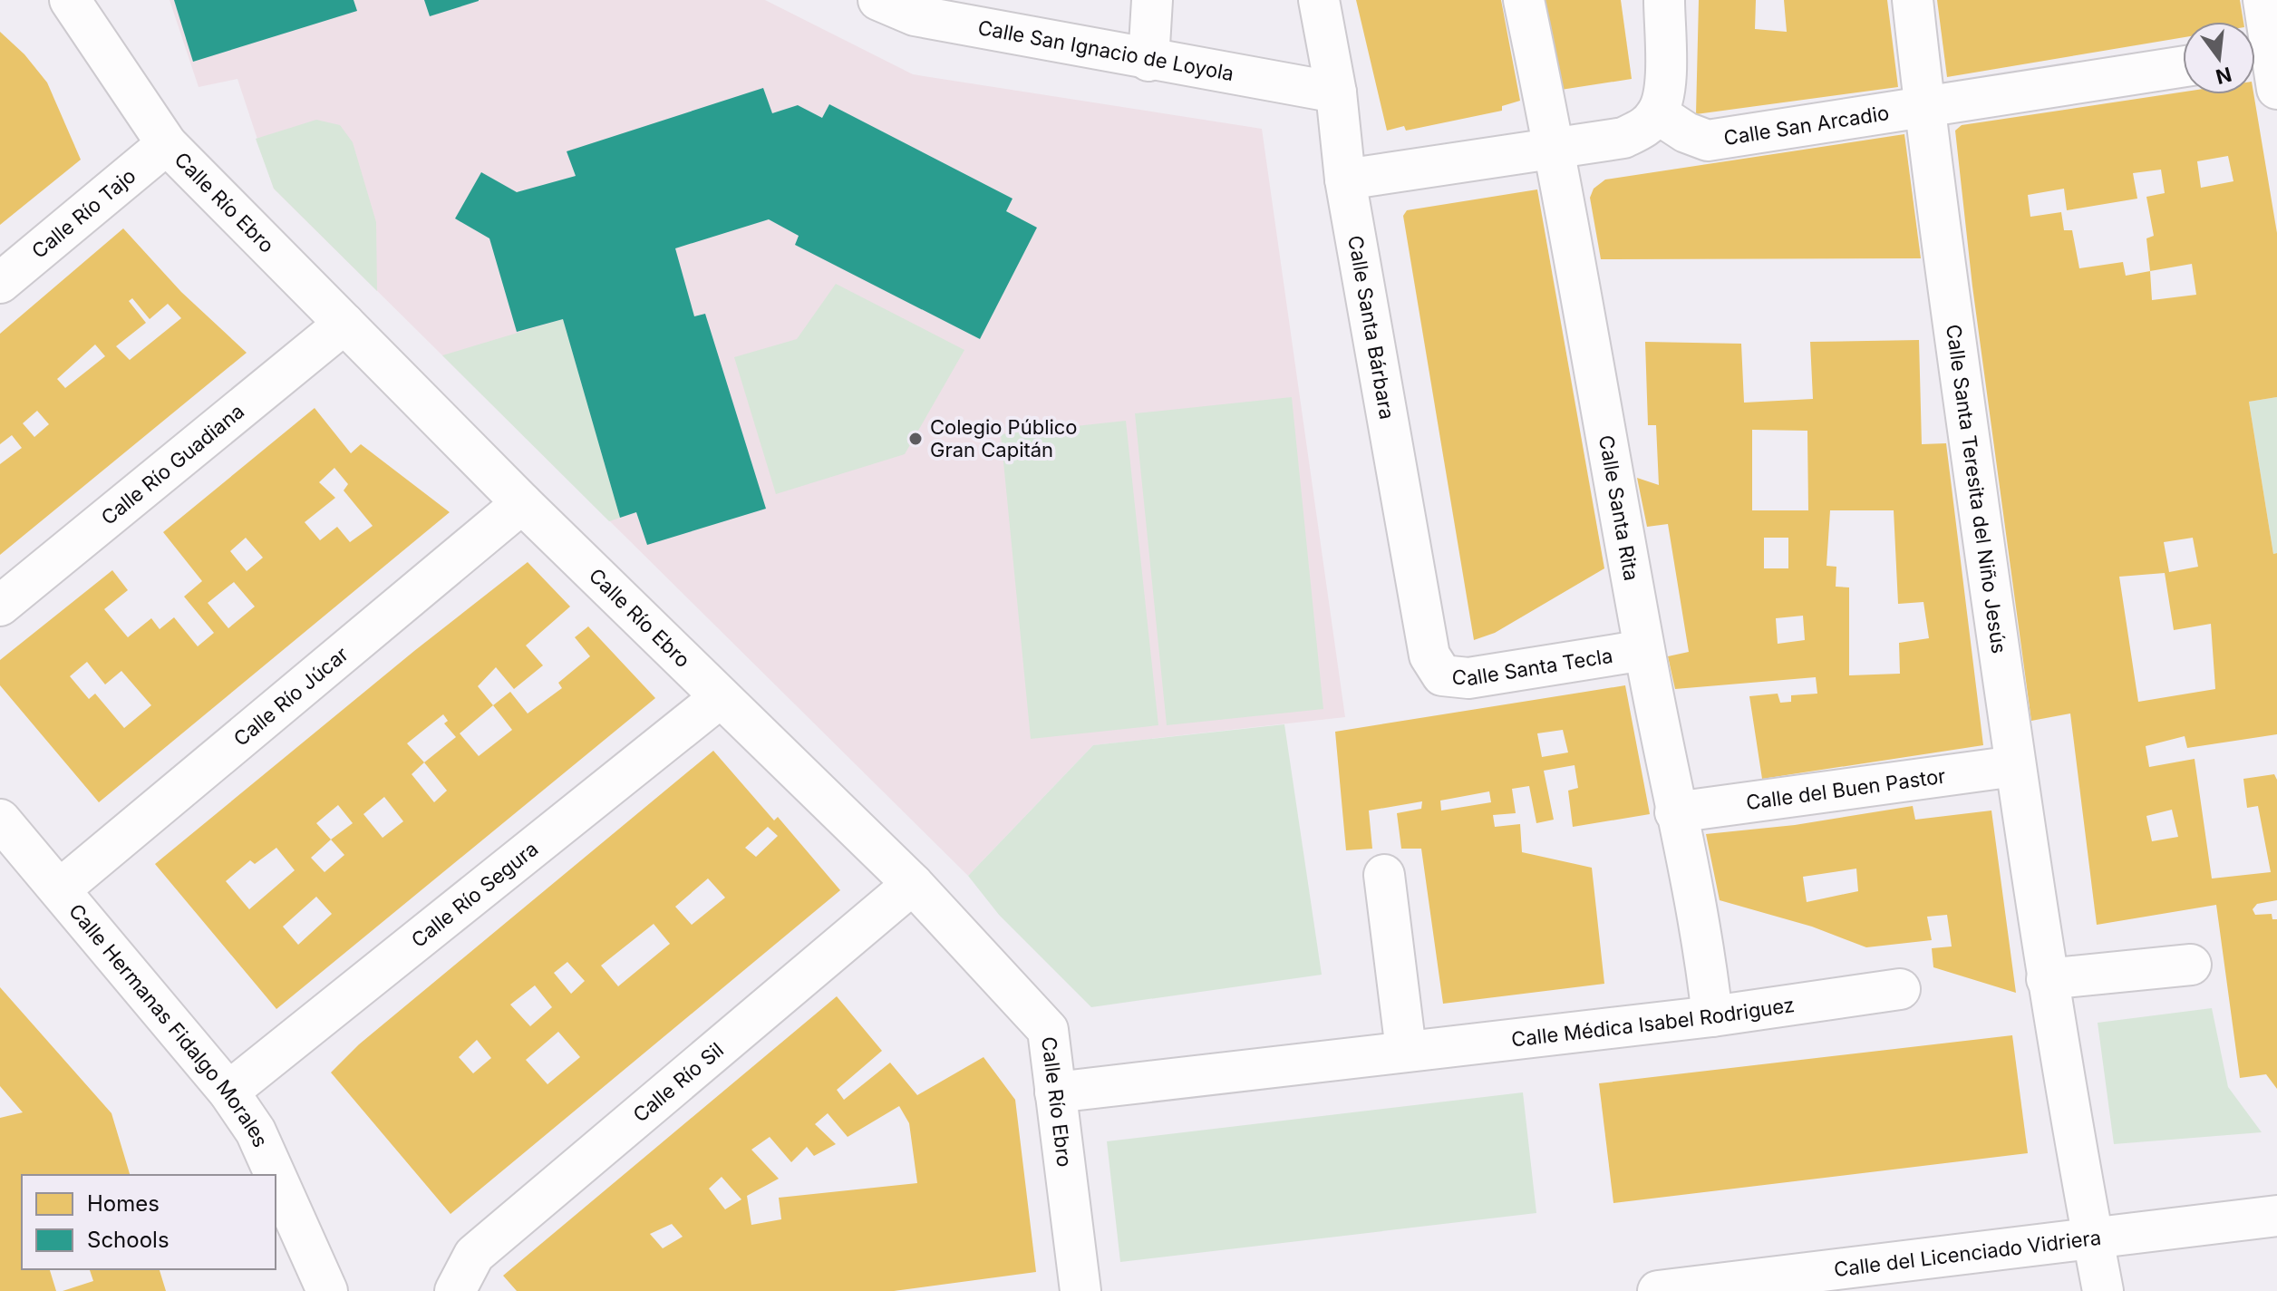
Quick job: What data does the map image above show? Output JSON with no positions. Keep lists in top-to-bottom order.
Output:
{
  "streets": {
    "street": [
      "Calle San Ignacio de Loyola",
      "Calle San Arcadio",
      "Calle Río Ebro",
      "Calle Río Tajo",
      "Calle Santa Bárbara",
      "Calle Río Guadiana",
      "Calle Santa Teresita del Niño Jesús",
      "Calle Santa Rita",
      "Calle Santa Tecla",
      "Calle Río Júcar",
      "Calle del Buen Pastor",
      "Calle Río Segura",
      "Calle Médica Isabel Rodriguez",
      "Calle Hermanas Fidalgo Morales",
      "Calle Río Sil",
      "Calle del Licenciado Vidriera"
    ]
  },
  "crossings": [
    ["Calle San Ignacio de Loyola", "Calle Santa Bárbara"],
    ["Calle San Arcadio", "Calle Santa Teresita del Niño Jesús"],
    ["Calle Río Ebro", "Calle Río Tajo"],
    ["Calle Río Ebro", "Calle Río Guadiana"],
    ["Calle Río Ebro", "Calle Río Júcar"],
    ["Calle Río Ebro", "Calle Río Segura"],
    ["Calle Río Ebro", "Calle Médica Isabel Rodriguez"],
    ["Calle Río Ebro", "Calle Río Sil"],
    ["Calle Santa Bárbara", "Calle Santa Tecla"],
    ["Calle Santa Teresita del Niño Jesús", "Calle del Buen Pastor"],
    ["Calle Santa Teresita del Niño Jesús", "Calle del Licenciado Vidriera"],
    ["Calle Santa Rita", "Calle Santa Tecla"],
    ["Calle Santa Rita", "Calle del Buen Pastor"],
    ["Calle Santa Rita", "Calle Médica Isabel Rodriguez"],
    ["Calle Río Júcar", "Calle Hermanas Fidalgo Morales"],
    ["Calle Río Segura", "Calle Hermanas Fidalgo Morales"]
  ],
  "places": ["Colegio Público Gran Capitán"],
  "legend": ["Homes", "Schools"],
  "north": "bottom"
}
